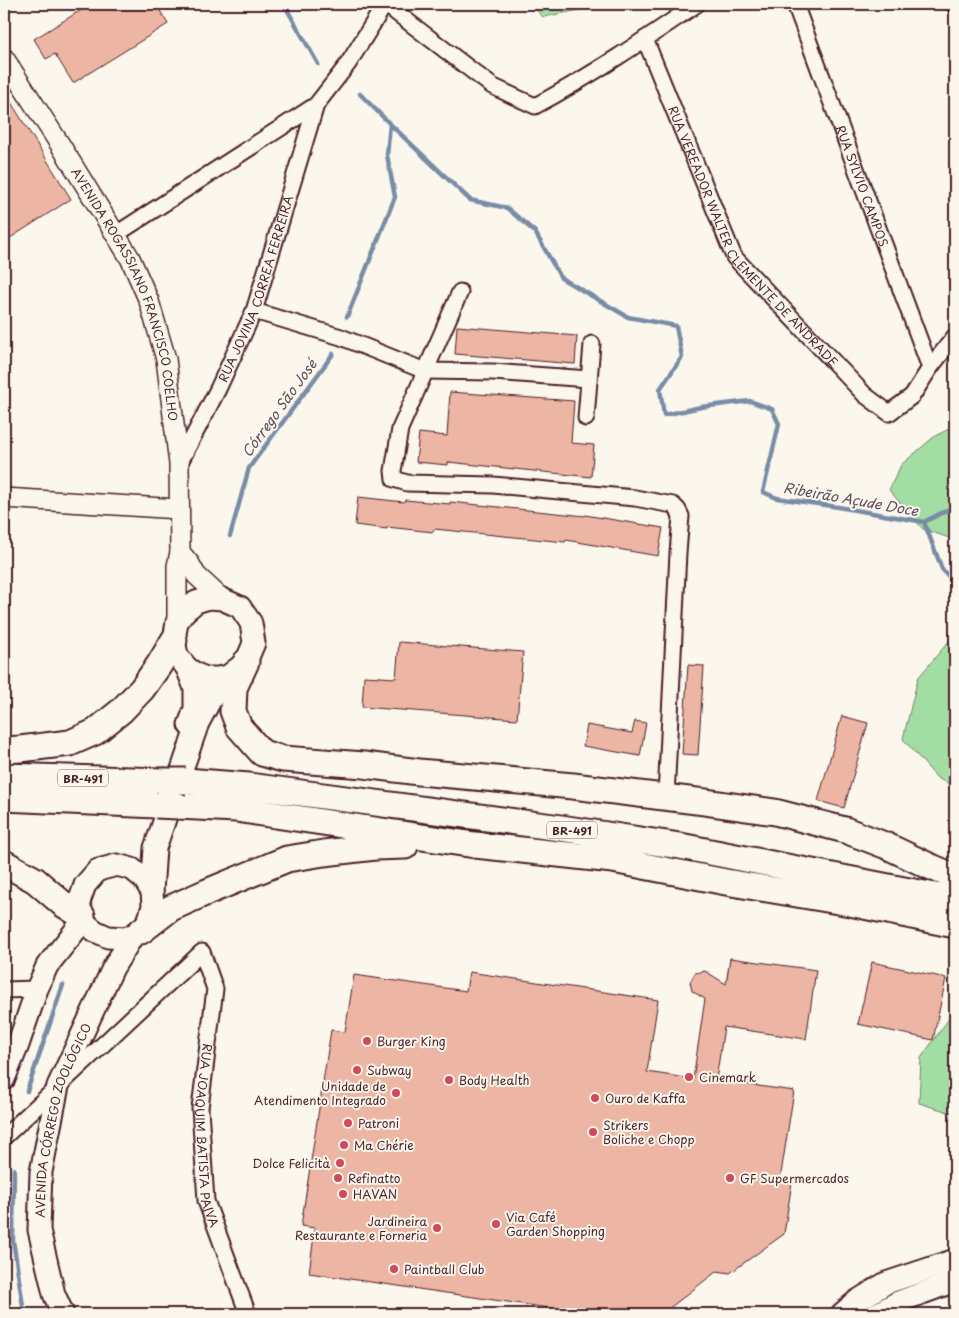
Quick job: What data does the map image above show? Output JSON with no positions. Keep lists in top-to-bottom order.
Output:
{
  "streets": {
    "highway": ["BR-491"],
    "main road": ["AVENIDA CÓRREGO ZOOLÓGICO"],
    "street": [
      "RUA SYLVIO CAMPOS",
      "RUA VEREADOR WALTER CLEMENTE DE ANDRADE",
      "RUA JOVINA CORREA FERREIRA",
      "AVENIDA ROGASSIANO FRANCISCO COELHO",
      "RUA JOAQUIM BATISTA PAIVA"
    ]
  },
  "crossings": [
    ["RUA SYLVIO CAMPOS", "RUA VEREADOR WALTER CLEMENTE DE ANDRADE"],
    ["RUA JOVINA CORREA FERREIRA", "AVENIDA ROGASSIANO FRANCISCO COELHO"],
    ["AVENIDA CÓRREGO ZOOLÓGICO", "RUA JOAQUIM BATISTA PAIVA"]
  ],
  "water": ["Córrego São José", "Ribeirão Açude Doce"],
  "places": [
    "Burger King",
    "Subway",
    "Cinemark",
    "Body Health",
    "Unidade de Atendimento Integrado",
    "Ouro de Kaffa",
    "Patroni",
    "Strikers Boliche e Chopp",
    "Ma Chérie",
    "Dolce Felicità",
    "Refinatto",
    "GF Supermercados",
    "HAVAN",
    "Via Café Garden Shopping",
    "Jardineira Restaurante e Forneria",
    "Paintball Club"
  ]
}
